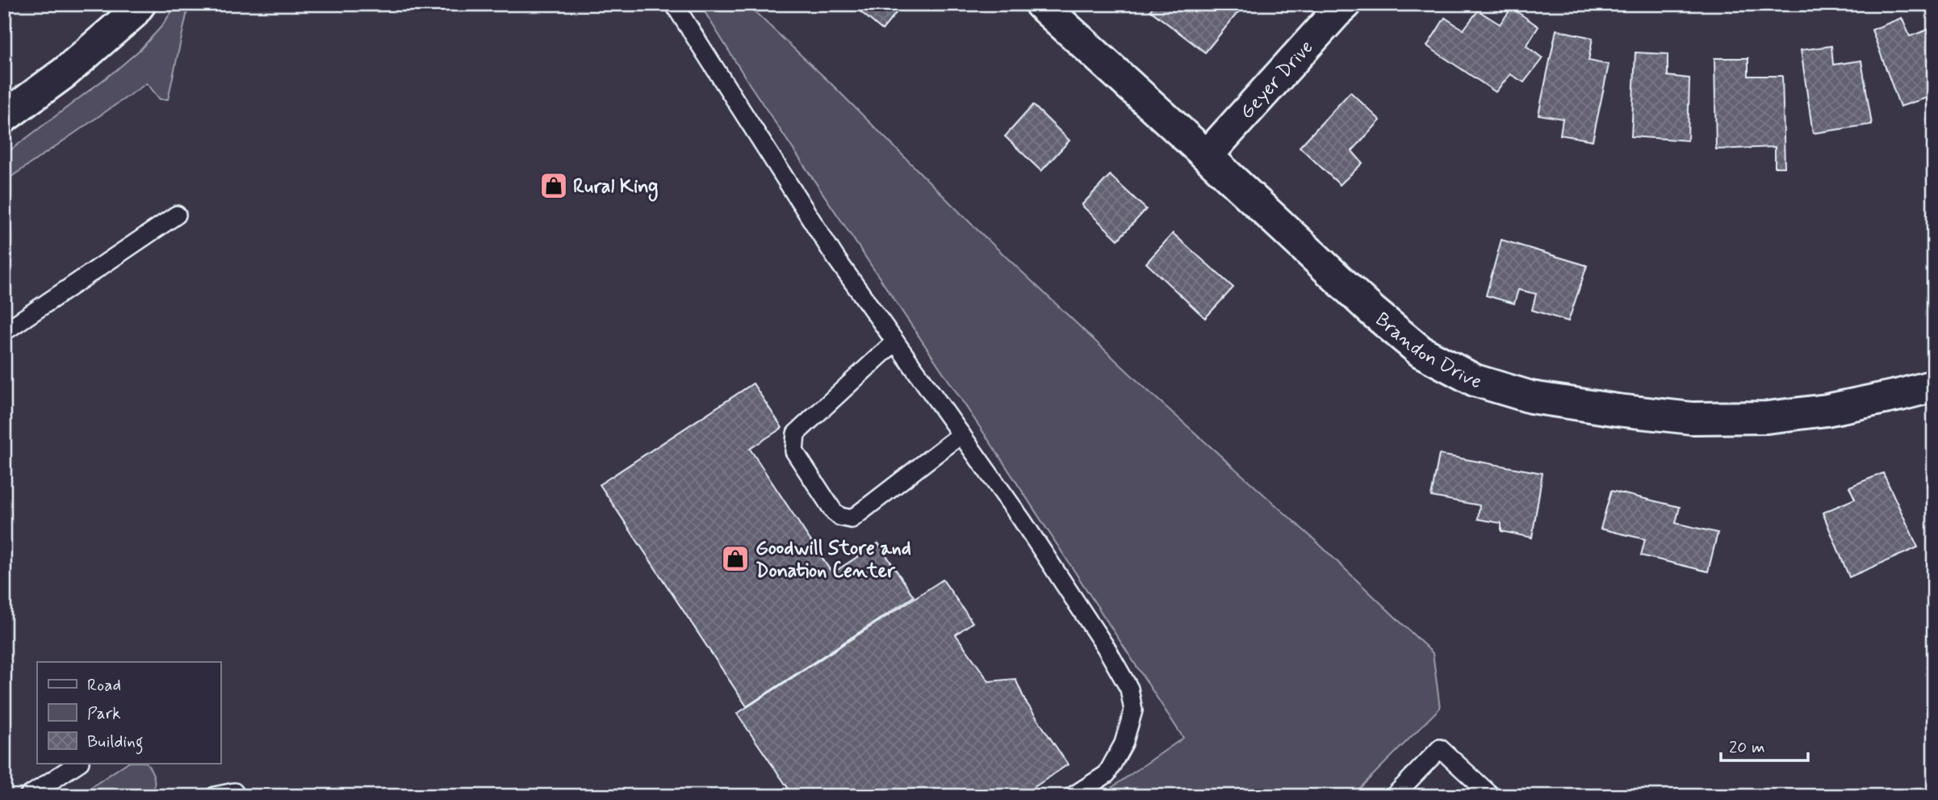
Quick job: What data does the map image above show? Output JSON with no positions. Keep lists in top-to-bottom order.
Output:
{
  "streets": {
    "street": ["Geyer Drive", "Brandon Drive"]
  },
  "crossings": [
    ["Geyer Drive", "Brandon Drive"]
  ],
  "places": {
    "shop": ["Rural King", "Goodwill Store and Donation Center"]
  },
  "legend": ["Road", "Park", "Building"],
  "scale_bar": "20 m"
}
